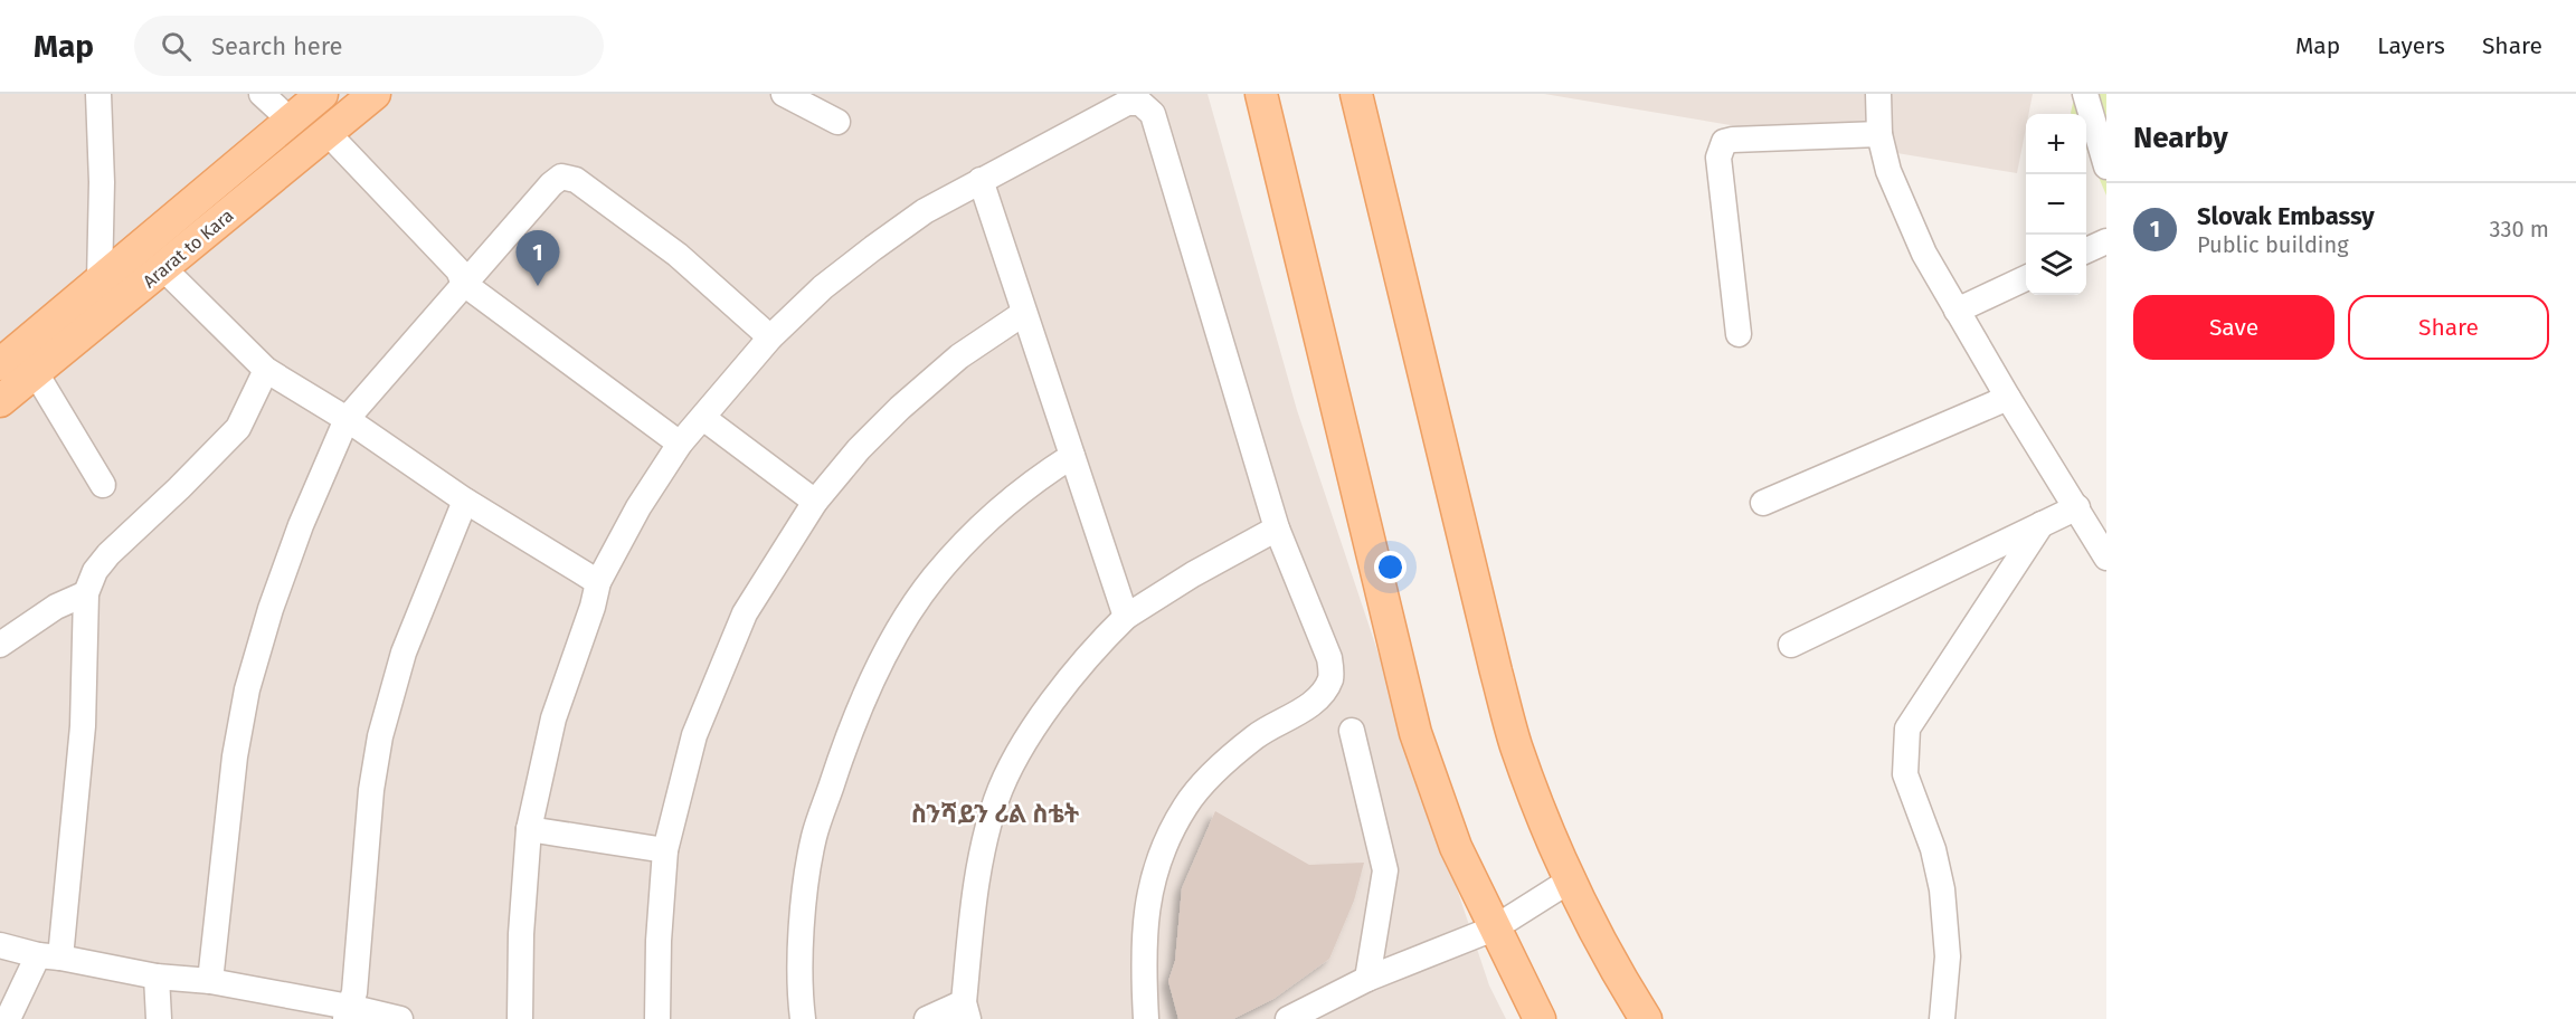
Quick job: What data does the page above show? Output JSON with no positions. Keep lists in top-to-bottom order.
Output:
{
  "streets": {
    "main road": ["Ararat to Kara"]
  },
  "districts": ["ስንሻይን ሪል ስቴት"],
  "page": {
    "header": "Map",
    "search": "Search here",
    "nav": ["Map", "Layers", "Share"],
    "heading": "Nearby",
    "map_buttons": ["+", "−"],
    "list": [
      {
        "mark": "1",
        "name": "Slovak Embassy",
        "note": "Public building",
        "value": "330 m"
      }
    ],
    "pins": "1",
    "buttons": ["Save", "Share"]
  }
}
